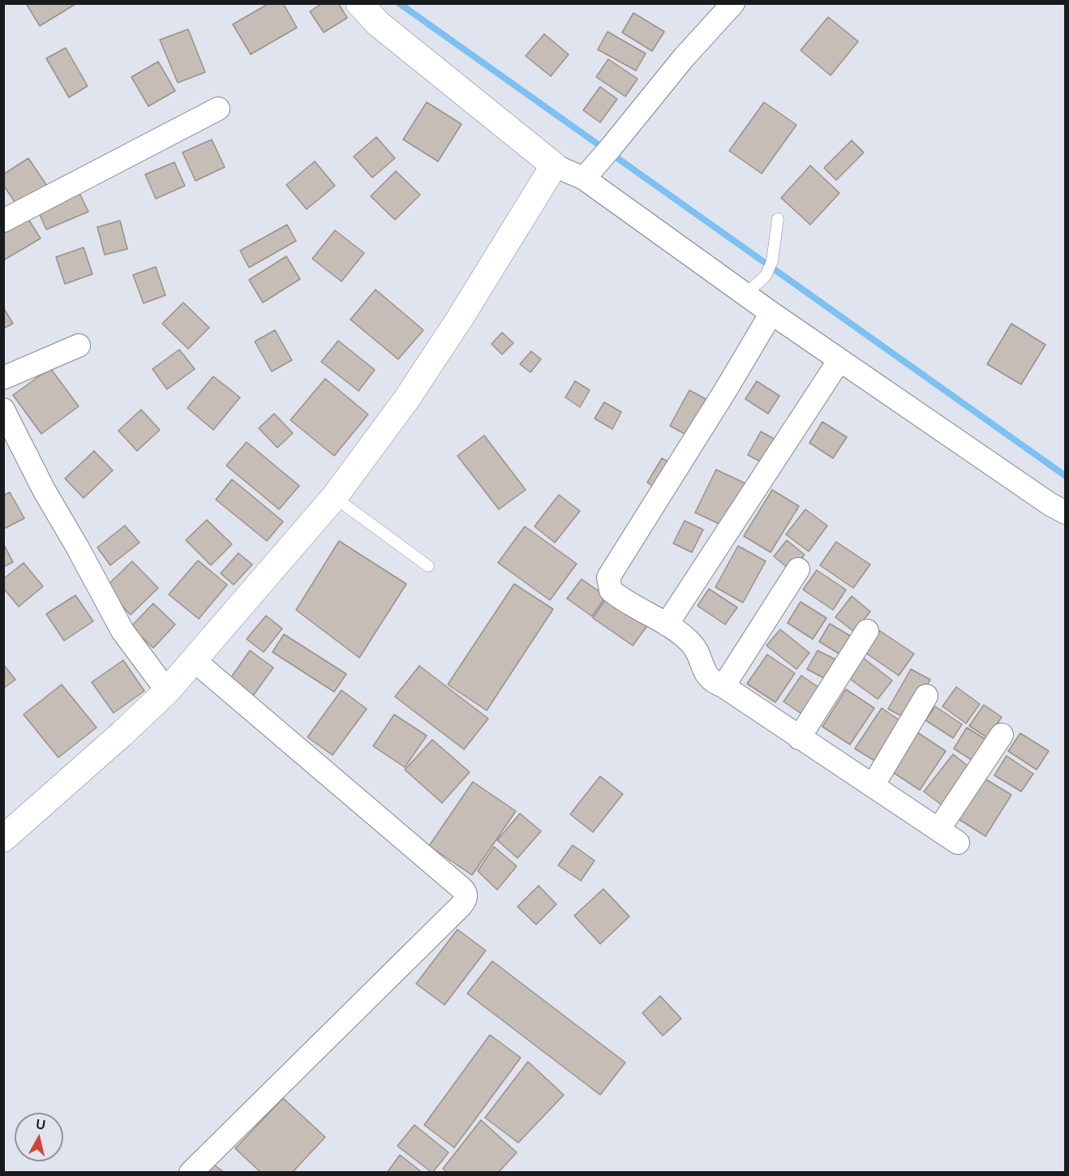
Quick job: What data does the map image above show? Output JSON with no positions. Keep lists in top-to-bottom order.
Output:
{
  "north": "top"
}
